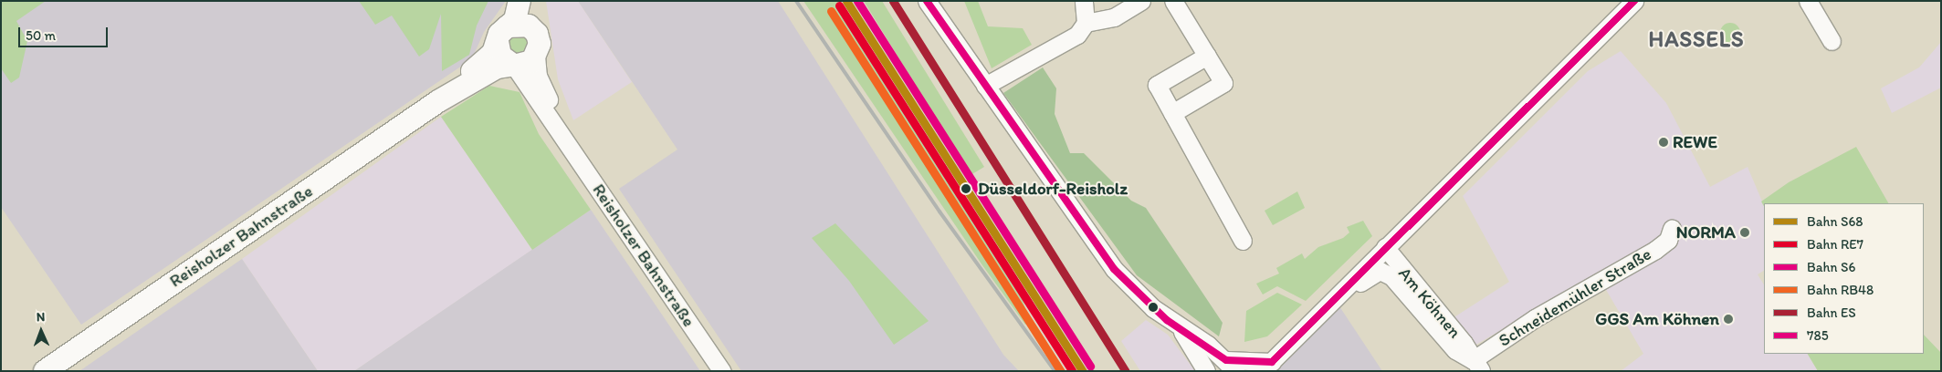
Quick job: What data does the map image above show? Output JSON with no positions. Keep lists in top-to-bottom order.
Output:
{
  "streets": {
    "main road": ["Reisholzer Bahnstraße"],
    "street": ["Schneidemühler Straße", "Am Köhnen"]
  },
  "crossings": [
    ["Schneidemühler Straße", "Am Köhnen"]
  ],
  "districts": ["HASSELS"],
  "places": [
    "REWE",
    "Düsseldorf-Reisholz",
    "NORMA",
    "GGS Am Köhnen"
  ],
  "lines": [
    "rail line S68",
    "rail line S6",
    "rail line ES",
    "transit line 785",
    "rail line RE7",
    "rail line RB48"
  ],
  "legend": [
    "Bahn S68",
    "Bahn RE7",
    "Bahn S6",
    "Bahn RB48",
    "Bahn ES",
    "785"
  ],
  "scale_bar": "50 m",
  "north": "top"
}
